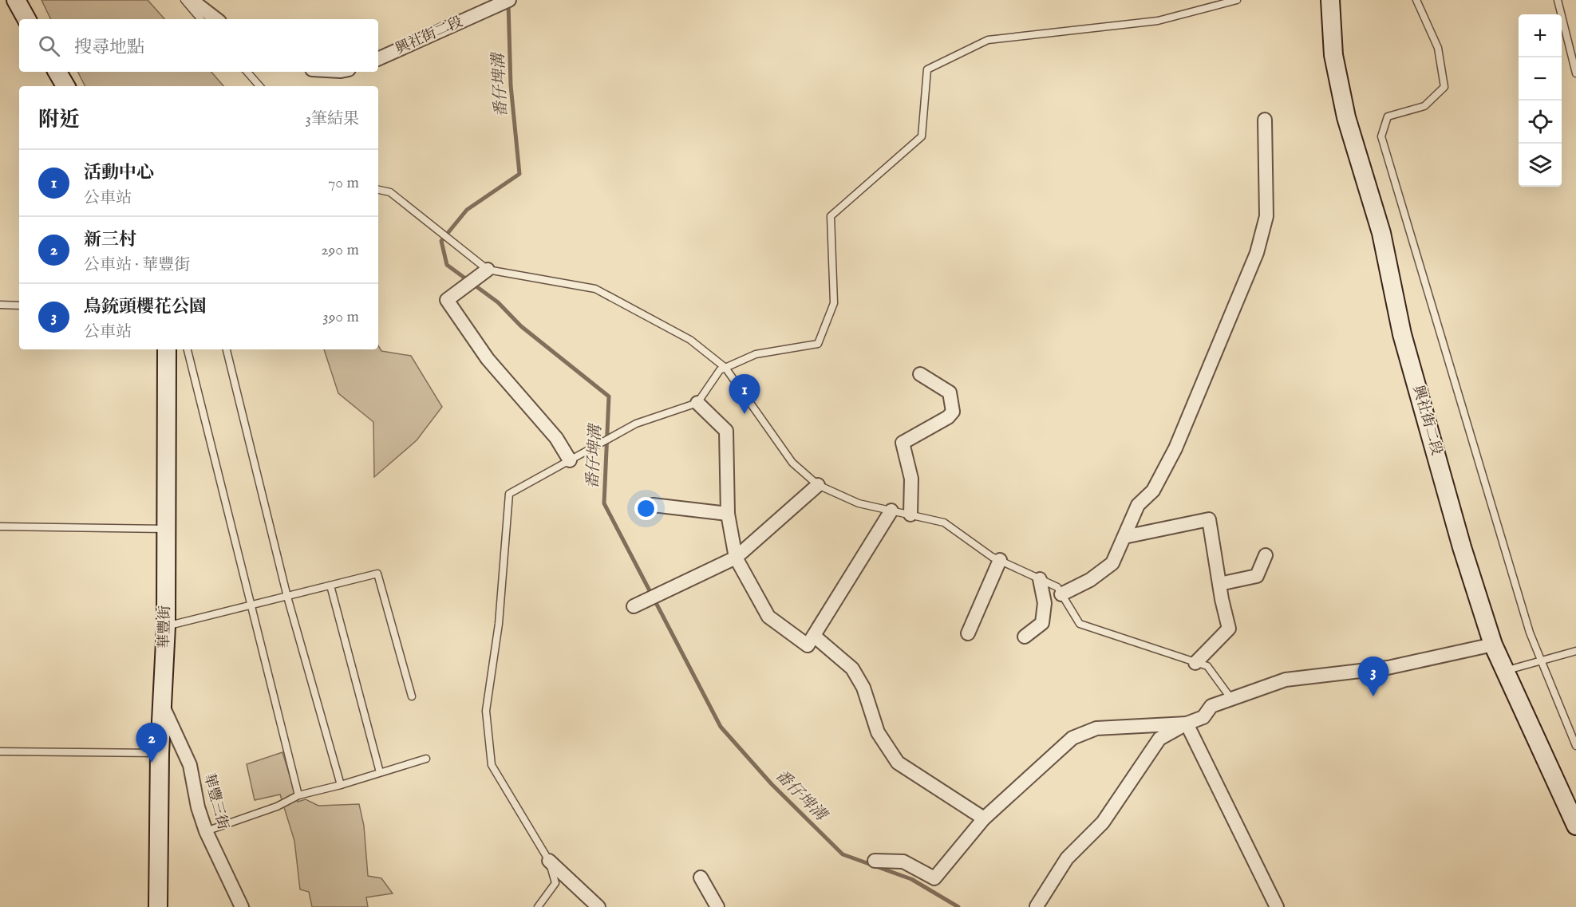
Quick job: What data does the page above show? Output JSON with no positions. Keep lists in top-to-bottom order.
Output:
{
  "streets": {
    "street": ["興社街二段", "華豐街", "華豐三街"]
  },
  "crossings": [
    ["華豐街", "華豐三街"]
  ],
  "water": ["番仔埤溝"],
  "page": {
    "map_buttons": ["+", "−"],
    "search": "搜尋地點",
    "heading": ["附近", "3筆結果"],
    "list": [
      {
        "mark": "1",
        "name": "活動中心",
        "note": "公車站",
        "value": "70 m"
      },
      {
        "mark": "2",
        "name": "新三村",
        "note": "公車站 · 華豐街",
        "value": "290 m"
      },
      {
        "mark": "3",
        "name": "鳥銃頭櫻花公園",
        "note": "公車站",
        "value": "390 m"
      }
    ],
    "pins": ["1", "3", "2"]
  }
}
